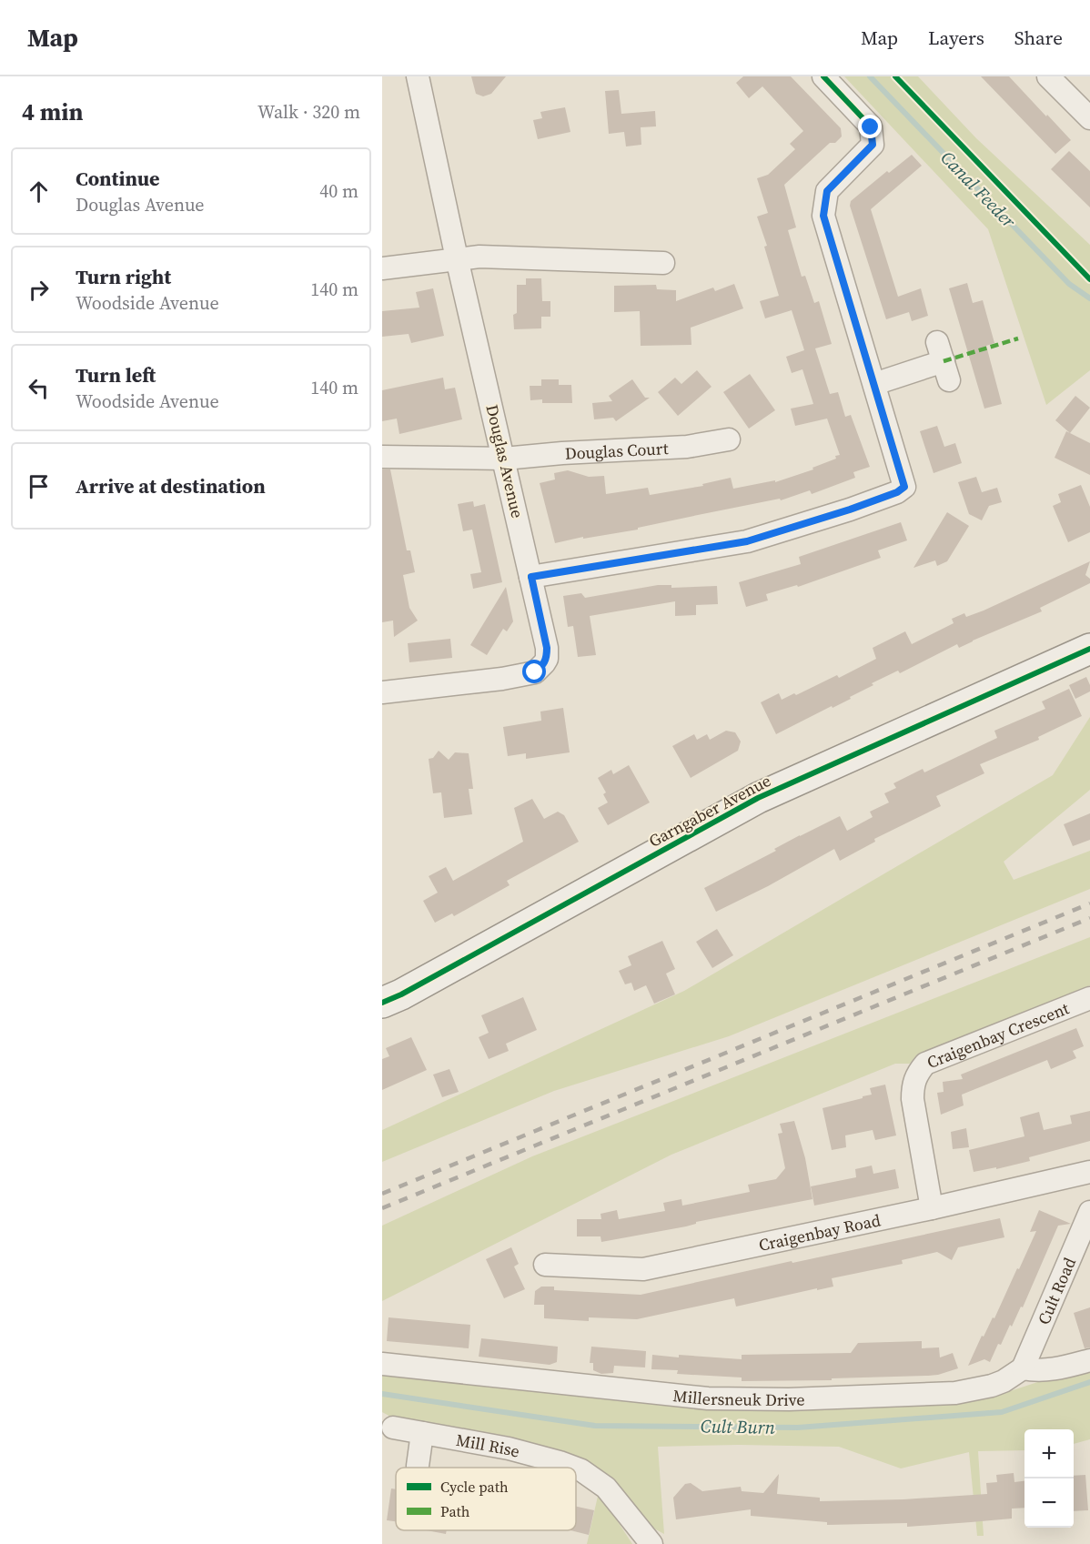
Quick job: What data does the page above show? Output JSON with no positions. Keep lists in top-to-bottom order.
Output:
{
  "streets": {
    "street": [
      "Douglas Court",
      "Douglas Avenue",
      "Garngaber Avenue",
      "Craigenbay Crescent",
      "Craigenbay Road",
      "Cult Road",
      "Millersneuk Drive",
      "Mill Rise"
    ]
  },
  "crossings": [
    ["Douglas Court", "Douglas Avenue"],
    ["Craigenbay Crescent", "Craigenbay Road"],
    ["Cult Road", "Millersneuk Drive"]
  ],
  "water": ["Canal Feeder", "Cult Burn"],
  "legend": ["Cycle path", "Path"],
  "page": {
    "header": "Map",
    "nav": ["Map", "Layers", "Share"],
    "heading": ["4 min", "Walk · 320 m"],
    "list": [
      ["Continue", "Douglas Avenue", "40 m"],
      ["Turn right", "Woodside Avenue", "140 m"],
      ["Turn left", "Woodside Avenue", "140 m"],
      "Arrive at destination"
    ],
    "map_buttons": ["+", "−"]
  }
}
